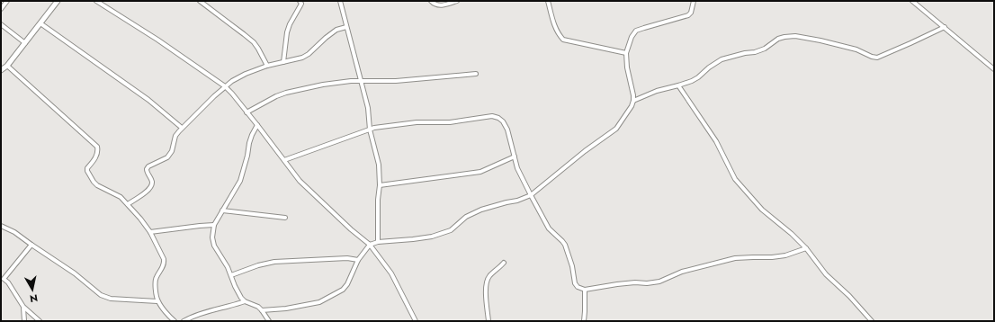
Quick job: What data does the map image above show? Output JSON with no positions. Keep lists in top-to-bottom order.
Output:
{
  "north": "bottom"
}
